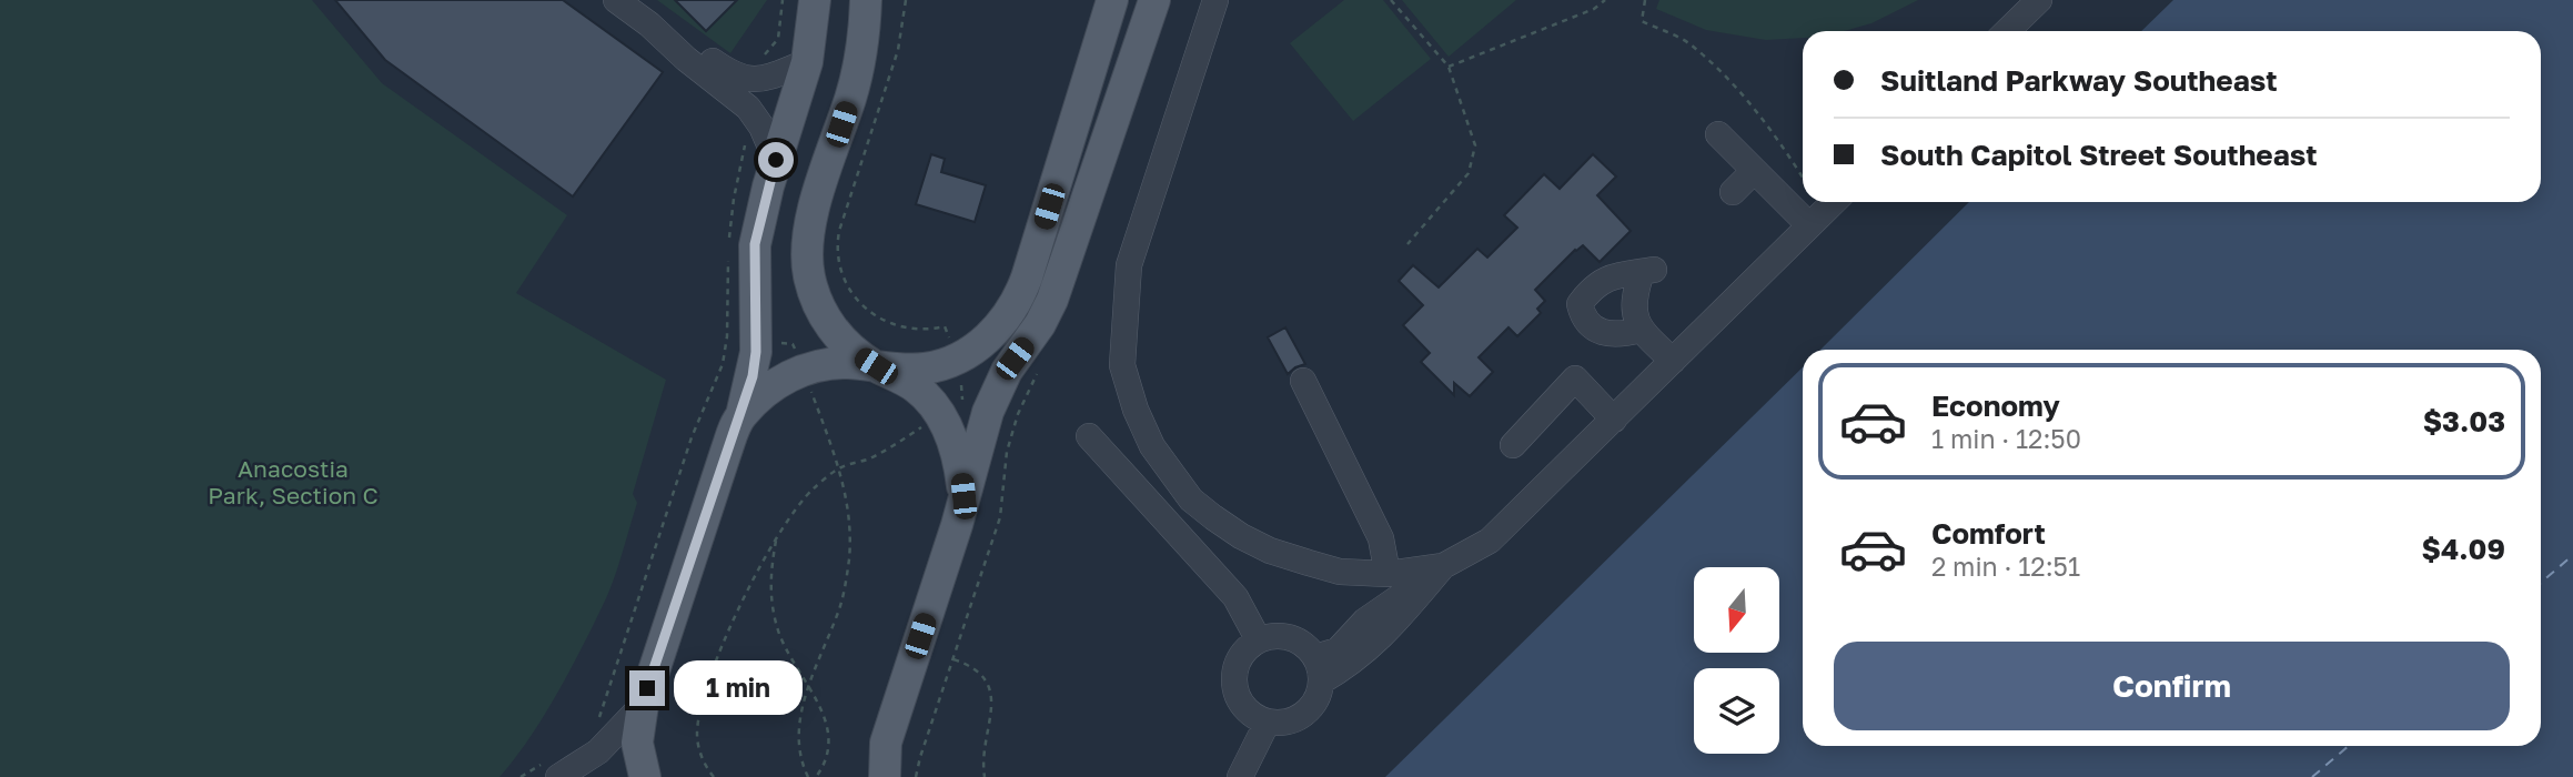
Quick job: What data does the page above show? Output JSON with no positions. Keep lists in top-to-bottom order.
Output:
{
  "parks": ["Anacostia Park, Section C"],
  "north": "bottom",
  "page": {
    "banner": ["Suitland Parkway Southeast", "South Capitol Street Southeast"],
    "list": [
      {
        "name": "Economy",
        "note": "1 min · 12:50",
        "value": "$3.03"
      },
      {
        "name": "Comfort",
        "note": "2 min · 12:51",
        "value": "$4.09"
      }
    ],
    "buttons": "Confirm",
    "bubble": "1 min"
  }
}
